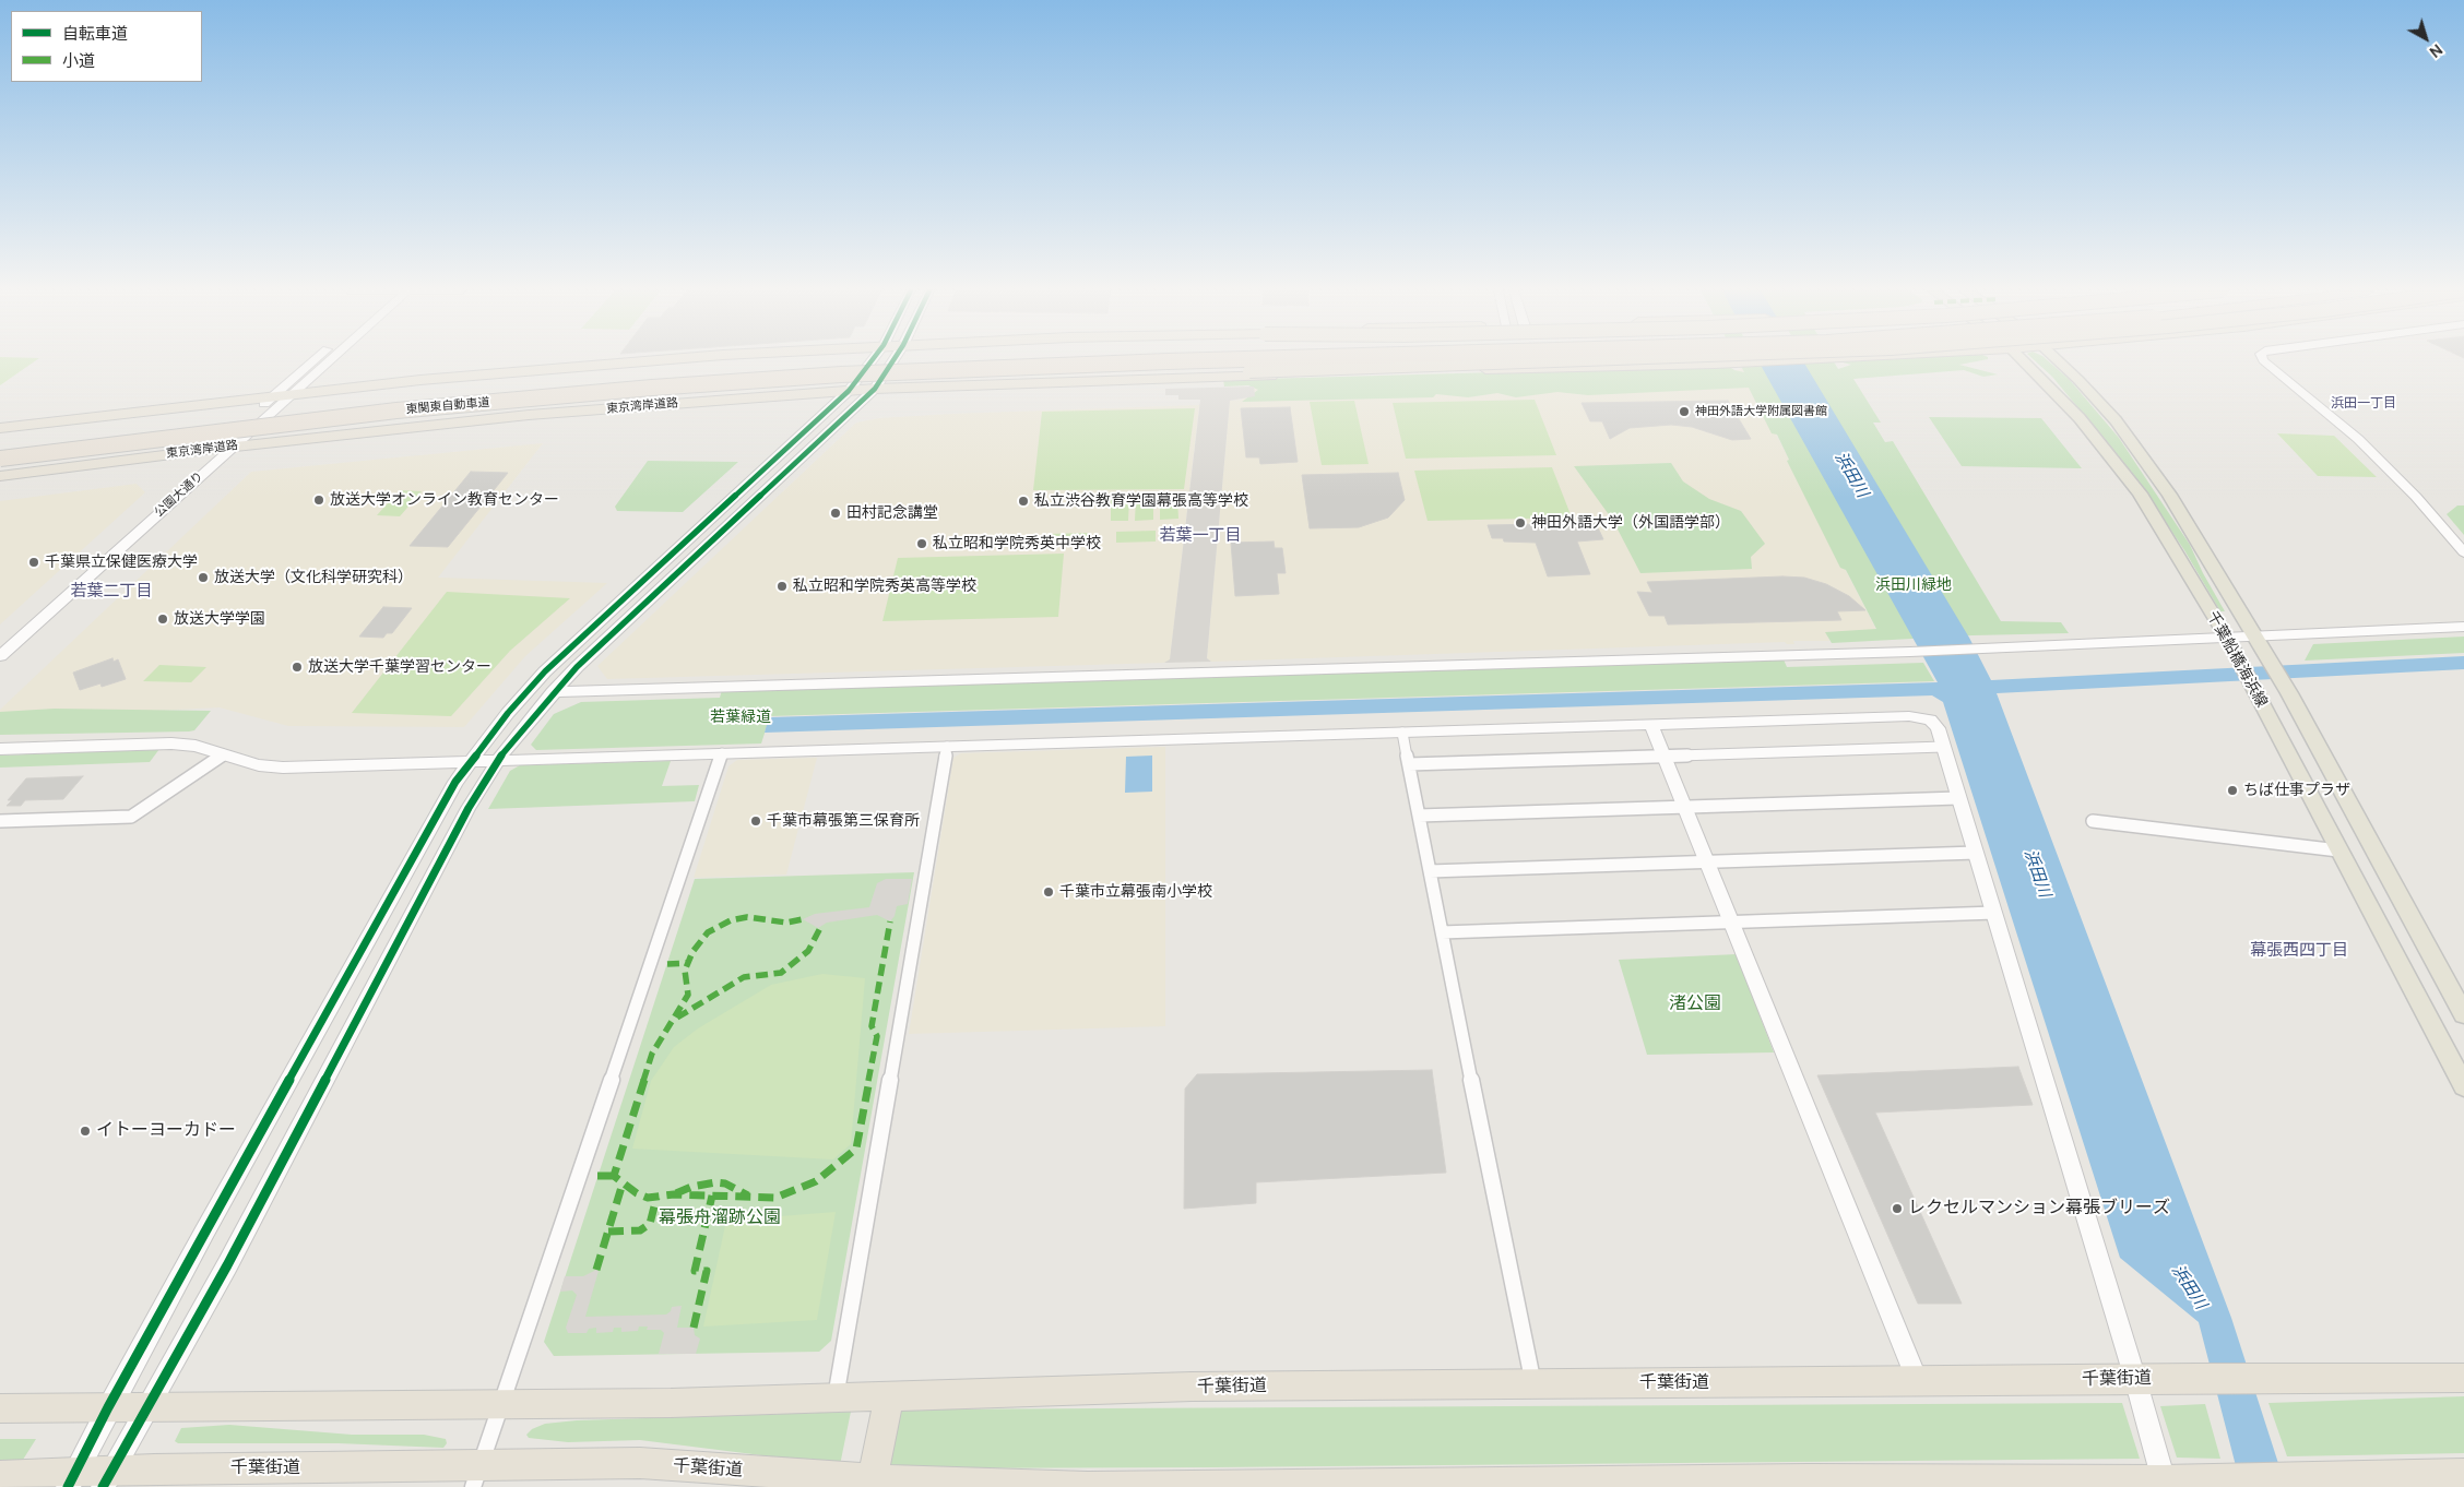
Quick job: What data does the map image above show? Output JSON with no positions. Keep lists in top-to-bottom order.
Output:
{
  "streets": {
    "highway": ["東関東自動車道", "東京湾岸道路", "千葉街道"],
    "main road": ["千葉船橋海浜線"],
    "street": ["公園大通り"]
  },
  "crossings": [
    ["東京湾岸道路", "公園大通り"]
  ],
  "districts": [
    "浜田一丁目",
    "若葉一丁目",
    "若葉二丁目",
    "幕張西四丁目"
  ],
  "water": ["浜田川"],
  "parks": [
    "浜田川緑地",
    "若葉緑道",
    "渚公園",
    "幕張舟溜跡公園"
  ],
  "places": [
    "神田外語大学附属図書館",
    "放送大学オンライン教育センター",
    "私立渋谷教育学園幕張高等学校",
    "田村記念講堂",
    "神田外語大学（外国語学部）",
    "私立昭和学院秀英中学校",
    "千葉県立保健医療大学",
    "放送大学（文化科学研究科）",
    "私立昭和学院秀英高等学校",
    "放送大学学園",
    "放送大学千葉学習センター",
    "ちば仕事プラザ",
    "千葉市幕張第三保育所",
    "千葉市立幕張南小学校",
    "イトーヨーカドー",
    "レクセルマンション幕張ブリーズ"
  ],
  "legend": ["自転車道", "小道"],
  "north": "bottom right"
}
